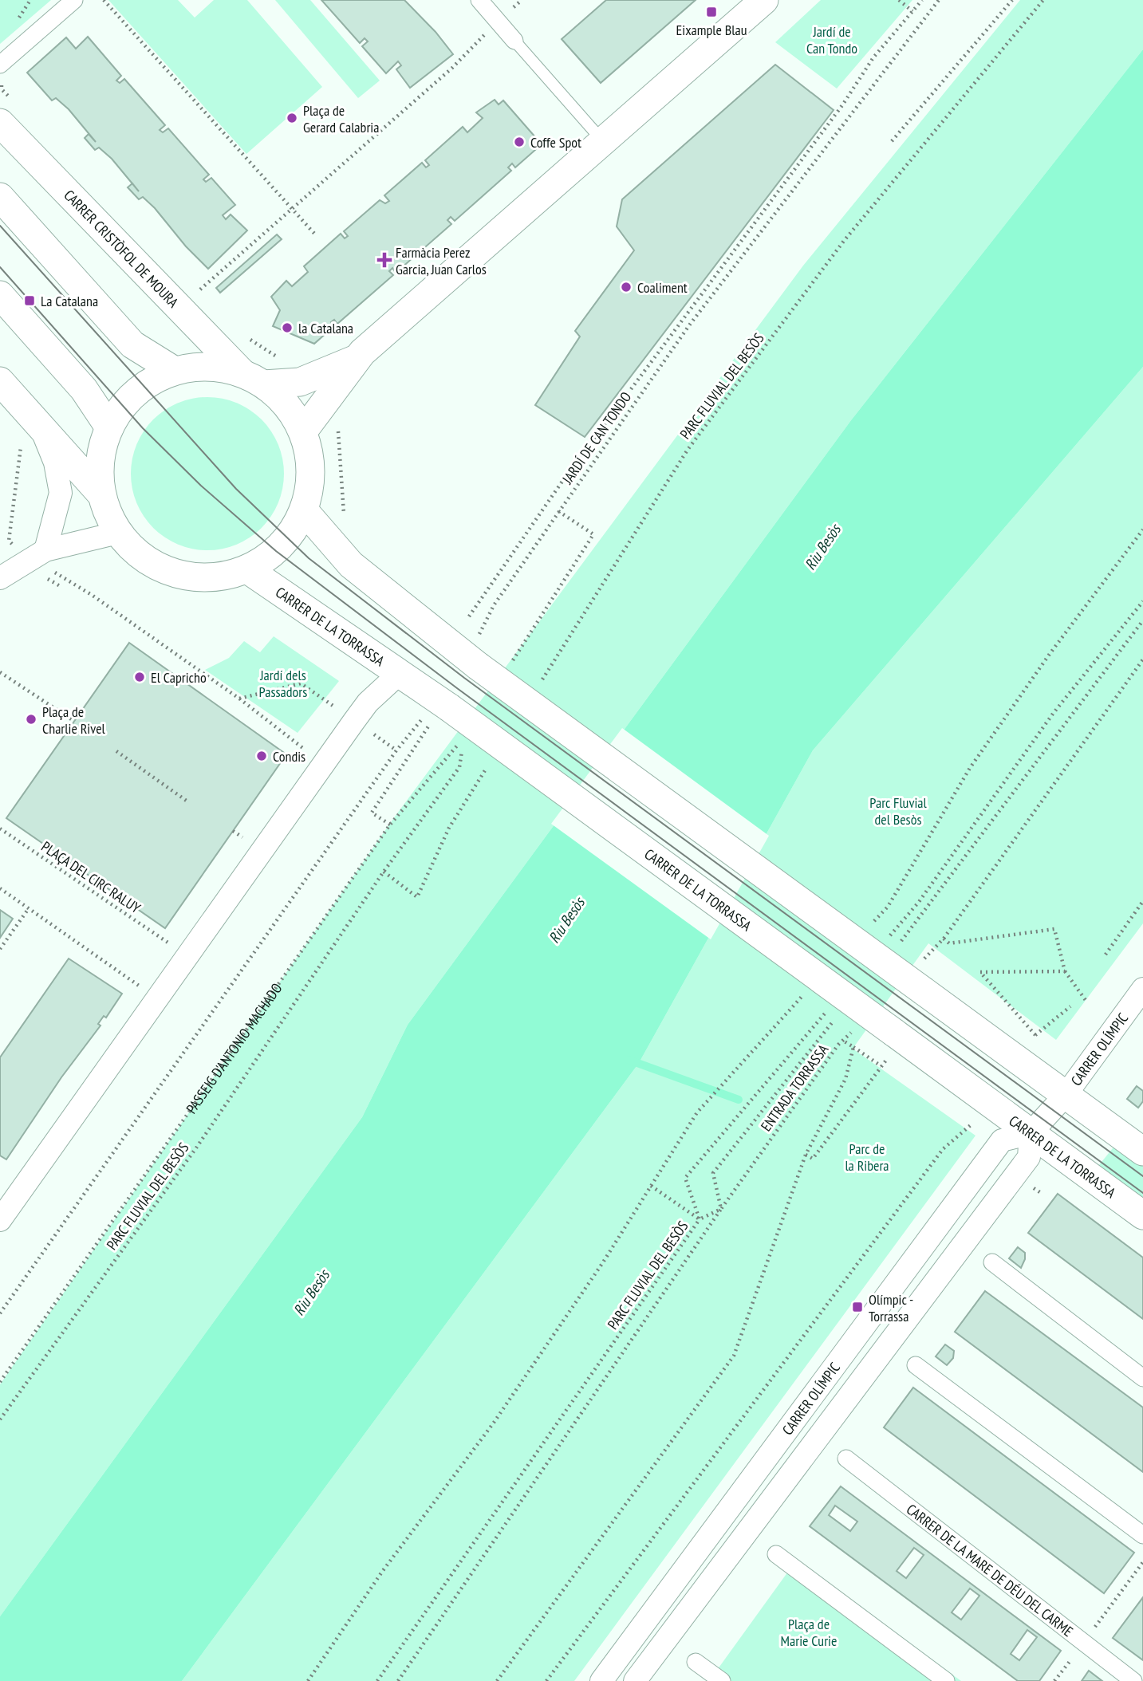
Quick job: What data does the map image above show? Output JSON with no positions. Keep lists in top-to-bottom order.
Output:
{
  "streets": {
    "street": [
      "CARRER CRISTÒFOL DE MOURA",
      "CARRER DE LA TORRASSA",
      "CARRER OLÍMPIC",
      "CARRER DE LA MARE DE DÉU DEL CARME"
    ],
    "path": [
      "PARC FLUVIAL DEL BESÒS",
      "JARDÍ DE CAN TONDO",
      "PLAÇA DEL CIRC RALUY",
      "PASSEIG D'ANTONIO MACHADO",
      "ENTRADA TORRASSA"
    ]
  },
  "crossings": [
    ["PARC FLUVIAL DEL BESÒS", "ENTRADA TORRASSA"],
    ["CARRER DE LA TORRASSA", "CARRER OLÍMPIC"]
  ],
  "water": ["Riu Besòs"],
  "parks": [
    "Jardí de Can Tondo",
    "Jardí dels Passadors",
    "Parc Fluvial del Besòs",
    "Parc de la Ribera",
    "Plaça de Marie Curie"
  ],
  "places": {
    "transit": ["Eixample Blau", "La Catalana", "Olímpic - Torrassa"],
    "other": [
      "Plaça de Gerard Calabria",
      "Coffe Spot",
      "Coaliment",
      "la Catalana",
      "El Capricho",
      "Plaça de Charlie Rivel",
      "Condis"
    ],
    "health": ["Farmàcia Perez Garcia, Juan Carlos"]
  }
}
